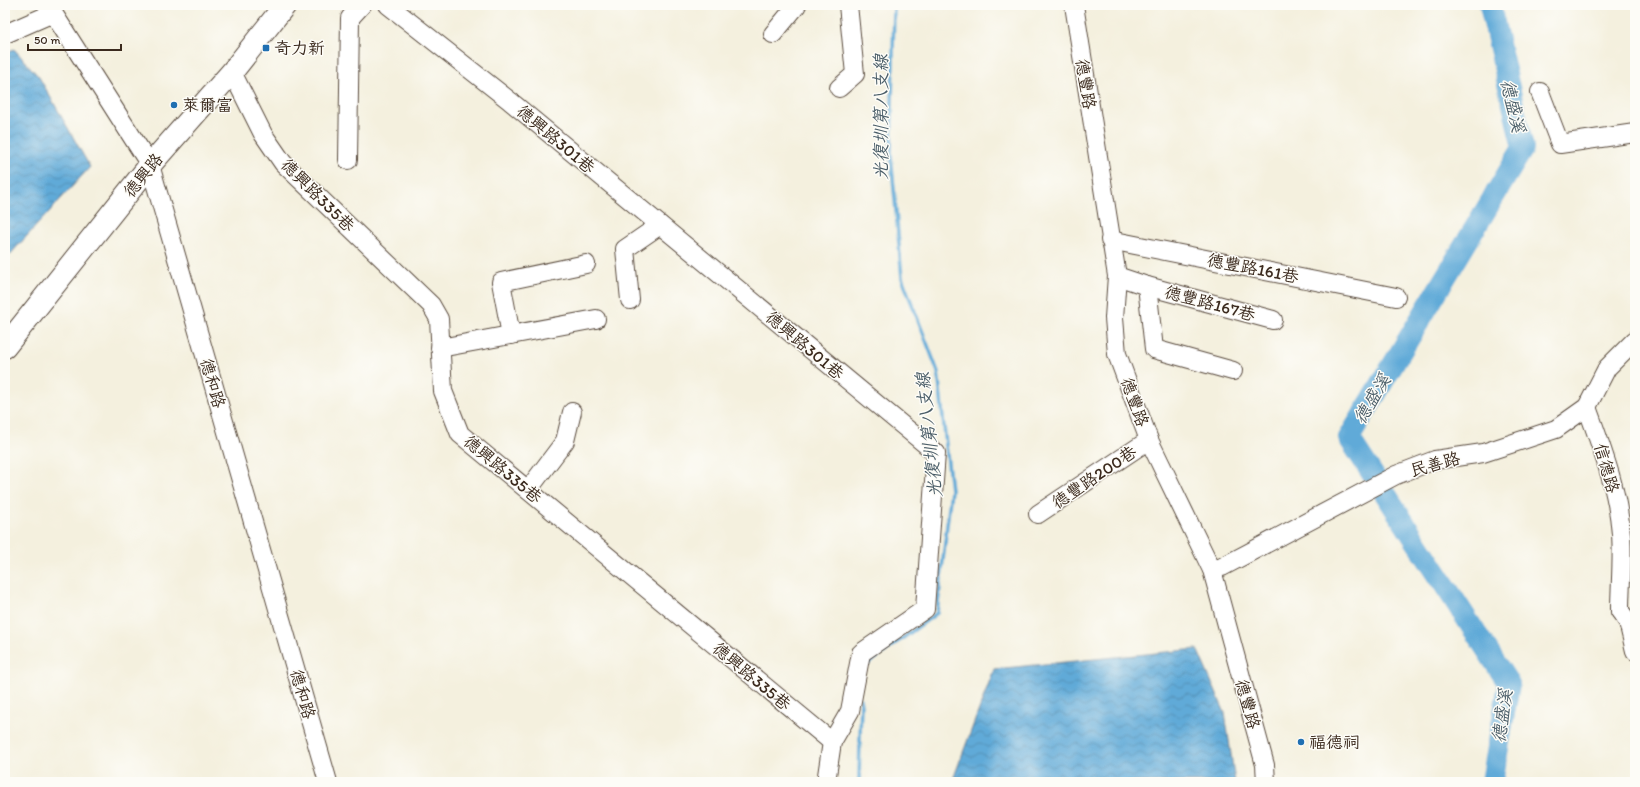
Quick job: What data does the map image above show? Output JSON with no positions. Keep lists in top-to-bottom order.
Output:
{
  "streets": {
    "main road": ["德興路"],
    "street": [
      "德豐路",
      "德興路301巷",
      "德興路335巷",
      "德豐路161巷",
      "德豐路167巷",
      "德和路",
      "民善路",
      "信德路",
      "德豐路200巷"
    ]
  },
  "crossings": [
    ["德豐路", "德豐路161巷"],
    ["德豐路", "德豐路167巷"],
    ["德豐路", "民善路"],
    ["德豐路", "德豐路200巷"],
    ["德興路301巷", "德興路335巷"],
    ["德興路", "德興路335巷"],
    ["德興路", "德和路"],
    ["民善路", "信德路"]
  ],
  "water": ["德盛溪", "光復圳第八支線"],
  "places": {
    "transit": ["奇力新"],
    "other": ["萊爾富", "福德祠"]
  },
  "scale_bar": "50 m"
}
